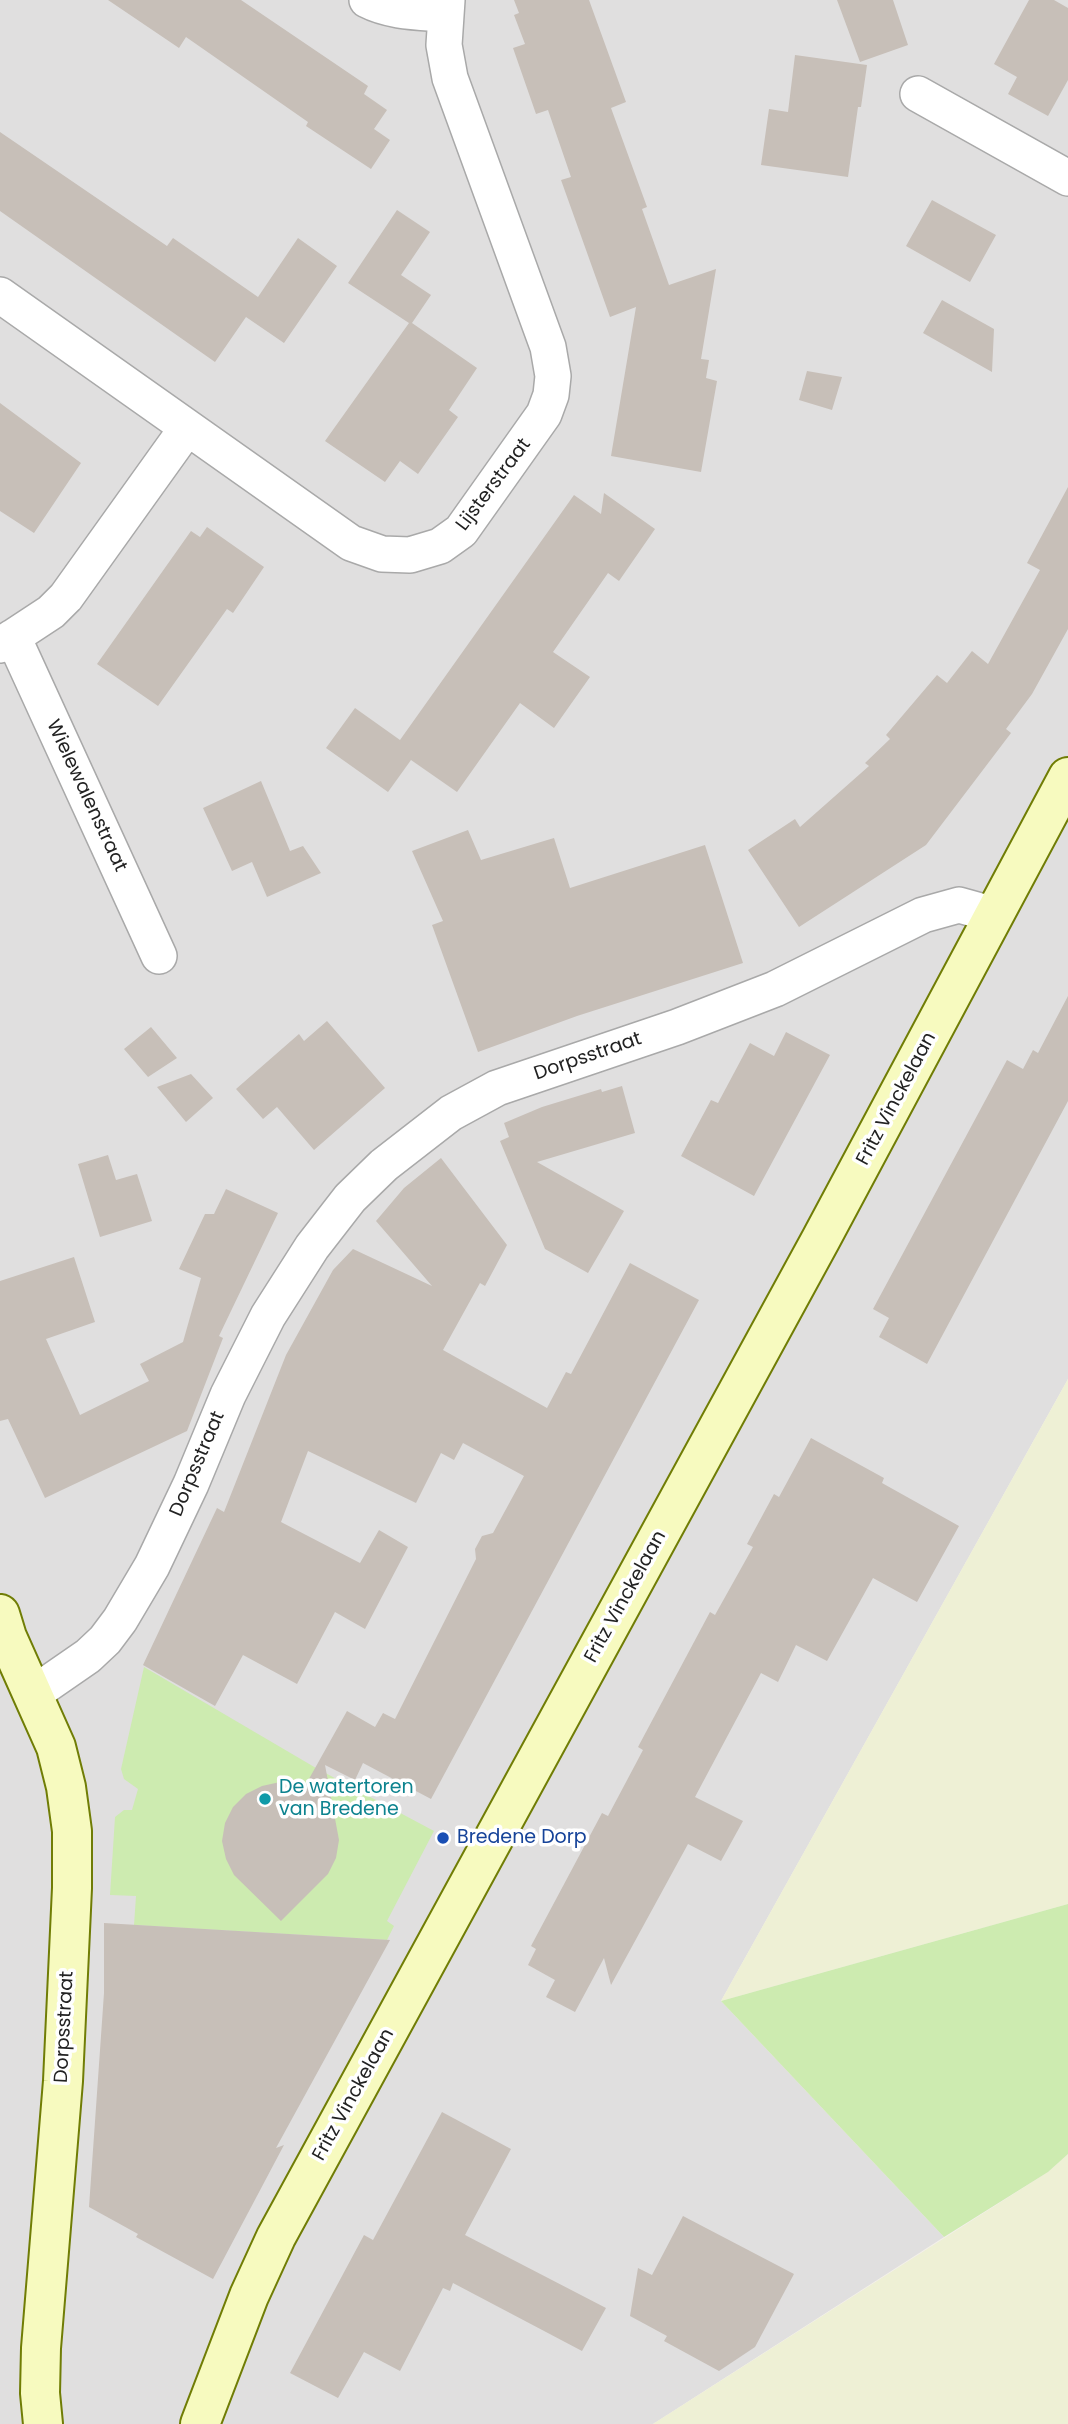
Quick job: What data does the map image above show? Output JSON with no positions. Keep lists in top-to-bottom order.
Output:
{
  "streets": {
    "street": [
      "Lijsterstraat",
      "Wielewalenstraat",
      "Dorpsstraat",
      "Fritz Vinckelaan"
    ]
  },
  "crossings": [
    ["Lijsterstraat", "Wielewalenstraat"],
    ["Dorpsstraat", "Fritz Vinckelaan"]
  ],
  "places": ["De watertoren van Bredene", "Bredene Dorp"]
}
